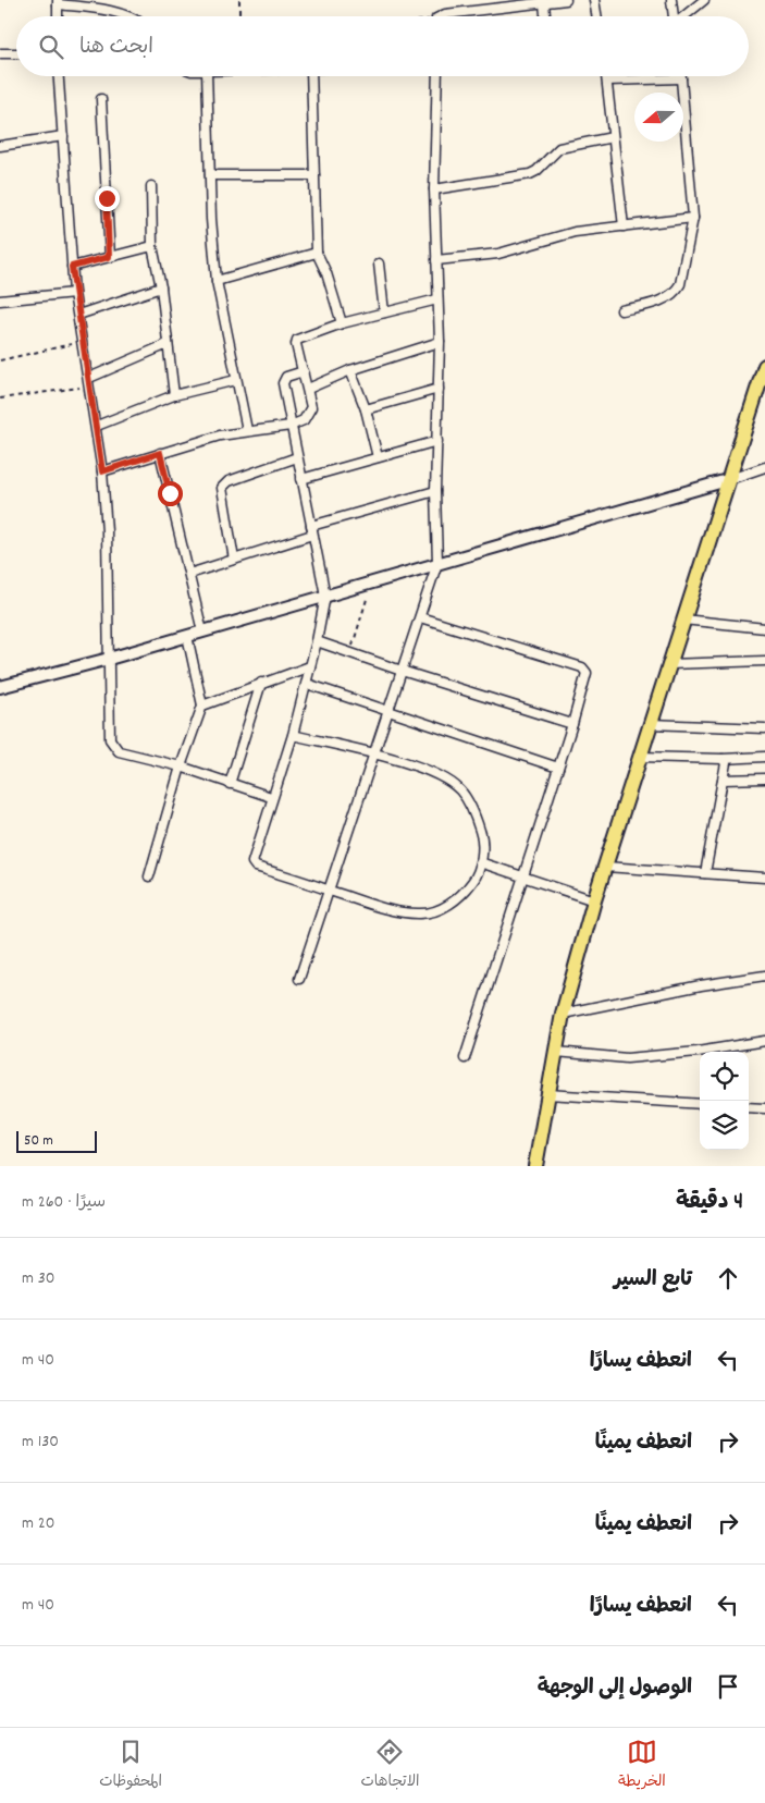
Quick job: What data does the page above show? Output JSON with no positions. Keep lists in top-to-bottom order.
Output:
{
  "scale_bar": "50 m",
  "north": "left",
  "page": {
    "search": "ابحث هنا",
    "scale": "50 m",
    "heading": ["4 دقيقة", "سيرًا · 260 m"],
    "list": [
      ["تابع السير", "30 m"],
      ["انعطف يسارًا", "40 m"],
      ["انعطف يمينًا", "130 m"],
      ["انعطف يمينًا", "20 m"],
      ["انعطف يسارًا", "40 m"],
      "الوصول إلى الوجهة"
    ],
    "nav": ["الخريطة", "الاتجاهات", "المحفوظات"]
  }
}
